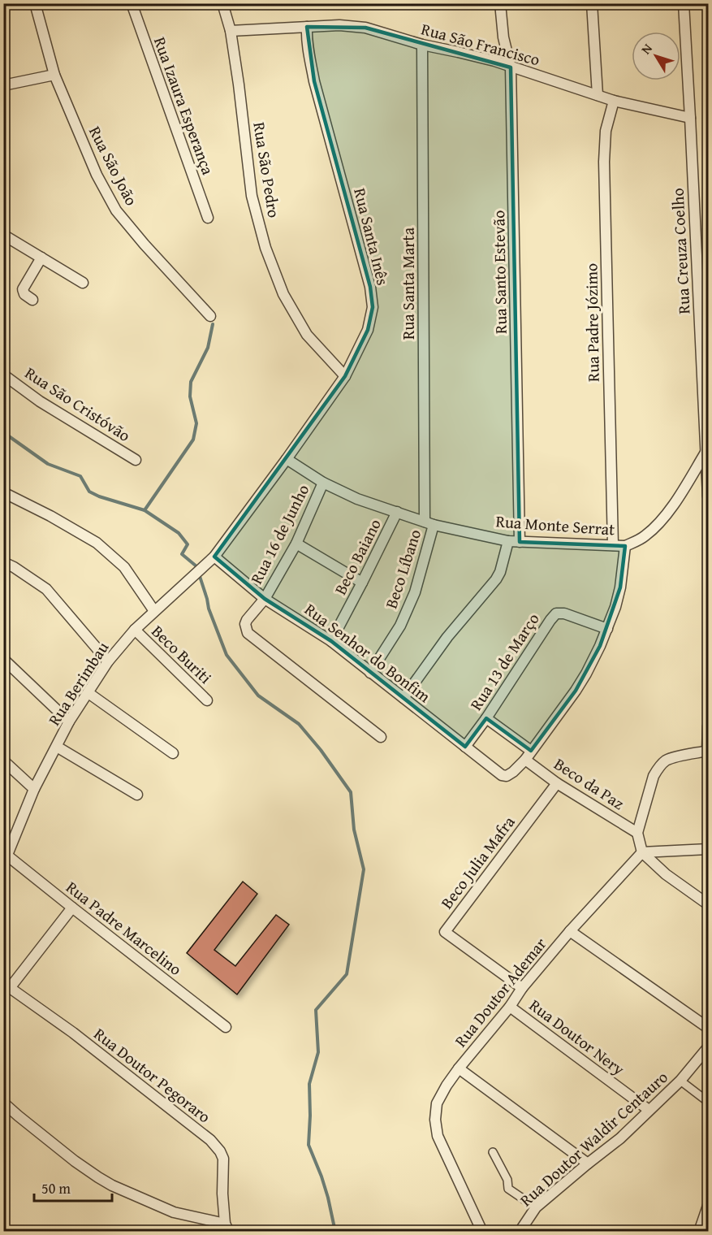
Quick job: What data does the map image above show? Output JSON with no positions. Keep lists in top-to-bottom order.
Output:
{
  "streets": {
    "street": [
      "Rua São Francisco",
      "Rua Izaura Esperança",
      "Rua São João",
      "Rua São Pedro",
      "Rua Santa Inês",
      "Rua Creuza Coelho",
      "Rua Santo Estevão",
      "Rua Santa Marta",
      "Rua Padre Józimo",
      "Rua São Cristóvão",
      "Rua Monte Serrat",
      "Rua 16 de Junho",
      "Beco Baiano",
      "Beco Líbano",
      "Rua Senhor do Bonfim",
      "Beco Buriti",
      "Rua 13 de Março",
      "Rua Berimbau",
      "Beco da Paz",
      "Beco Julia Mafra",
      "Rua Padre Marcelino",
      "Rua Doutor Ademar",
      "Rua Doutor Nery",
      "Rua Doutor Pegoraro",
      "Rua Doutor Waldir Centauro"
    ]
  },
  "crossings": [
    ["Rua São Francisco", "Rua São Pedro"],
    ["Rua São Francisco", "Rua Santa Inês"],
    ["Rua São Francisco", "Rua Creuza Coelho"],
    ["Rua São Francisco", "Rua Santo Estevão"],
    ["Rua São Francisco", "Rua Santa Marta"],
    ["Rua São Francisco", "Rua Padre Józimo"],
    ["Rua São Pedro", "Rua Santa Inês"],
    ["Rua Santa Inês", "Rua Monte Serrat"],
    ["Rua Santa Inês", "Rua Senhor do Bonfim"],
    ["Rua Santa Inês", "Rua Berimbau"],
    ["Rua Creuza Coelho", "Rua Monte Serrat"],
    ["Rua Santo Estevão", "Rua Monte Serrat"],
    ["Rua Santa Marta", "Rua Monte Serrat"],
    ["Rua Santa Marta", "Beco Líbano"],
    ["Rua Padre Józimo", "Rua Monte Serrat"],
    ["Rua Monte Serrat", "Rua 16 de Junho"],
    ["Rua Monte Serrat", "Beco Baiano"],
    ["Rua Monte Serrat", "Beco Líbano"],
    ["Rua 16 de Junho", "Rua Senhor do Bonfim"],
    ["Beco Baiano", "Rua Senhor do Bonfim"],
    ["Beco Líbano", "Rua Senhor do Bonfim"],
    ["Rua Senhor do Bonfim", "Rua 13 de Março"],
    ["Rua Senhor do Bonfim", "Rua Berimbau"],
    ["Rua Senhor do Bonfim", "Beco da Paz"],
    ["Beco Buriti", "Rua Berimbau"],
    ["Rua 13 de Março", "Beco da Paz"],
    ["Rua Berimbau", "Rua Padre Marcelino"],
    ["Beco da Paz", "Beco Julia Mafra"],
    ["Beco Julia Mafra", "Rua Doutor Ademar"],
    ["Rua Doutor Ademar", "Rua Doutor Nery"],
    ["Rua Doutor Nery", "Rua Doutor Waldir Centauro"]
  ],
  "scale_bar": "50 m",
  "north": "top left"
}
